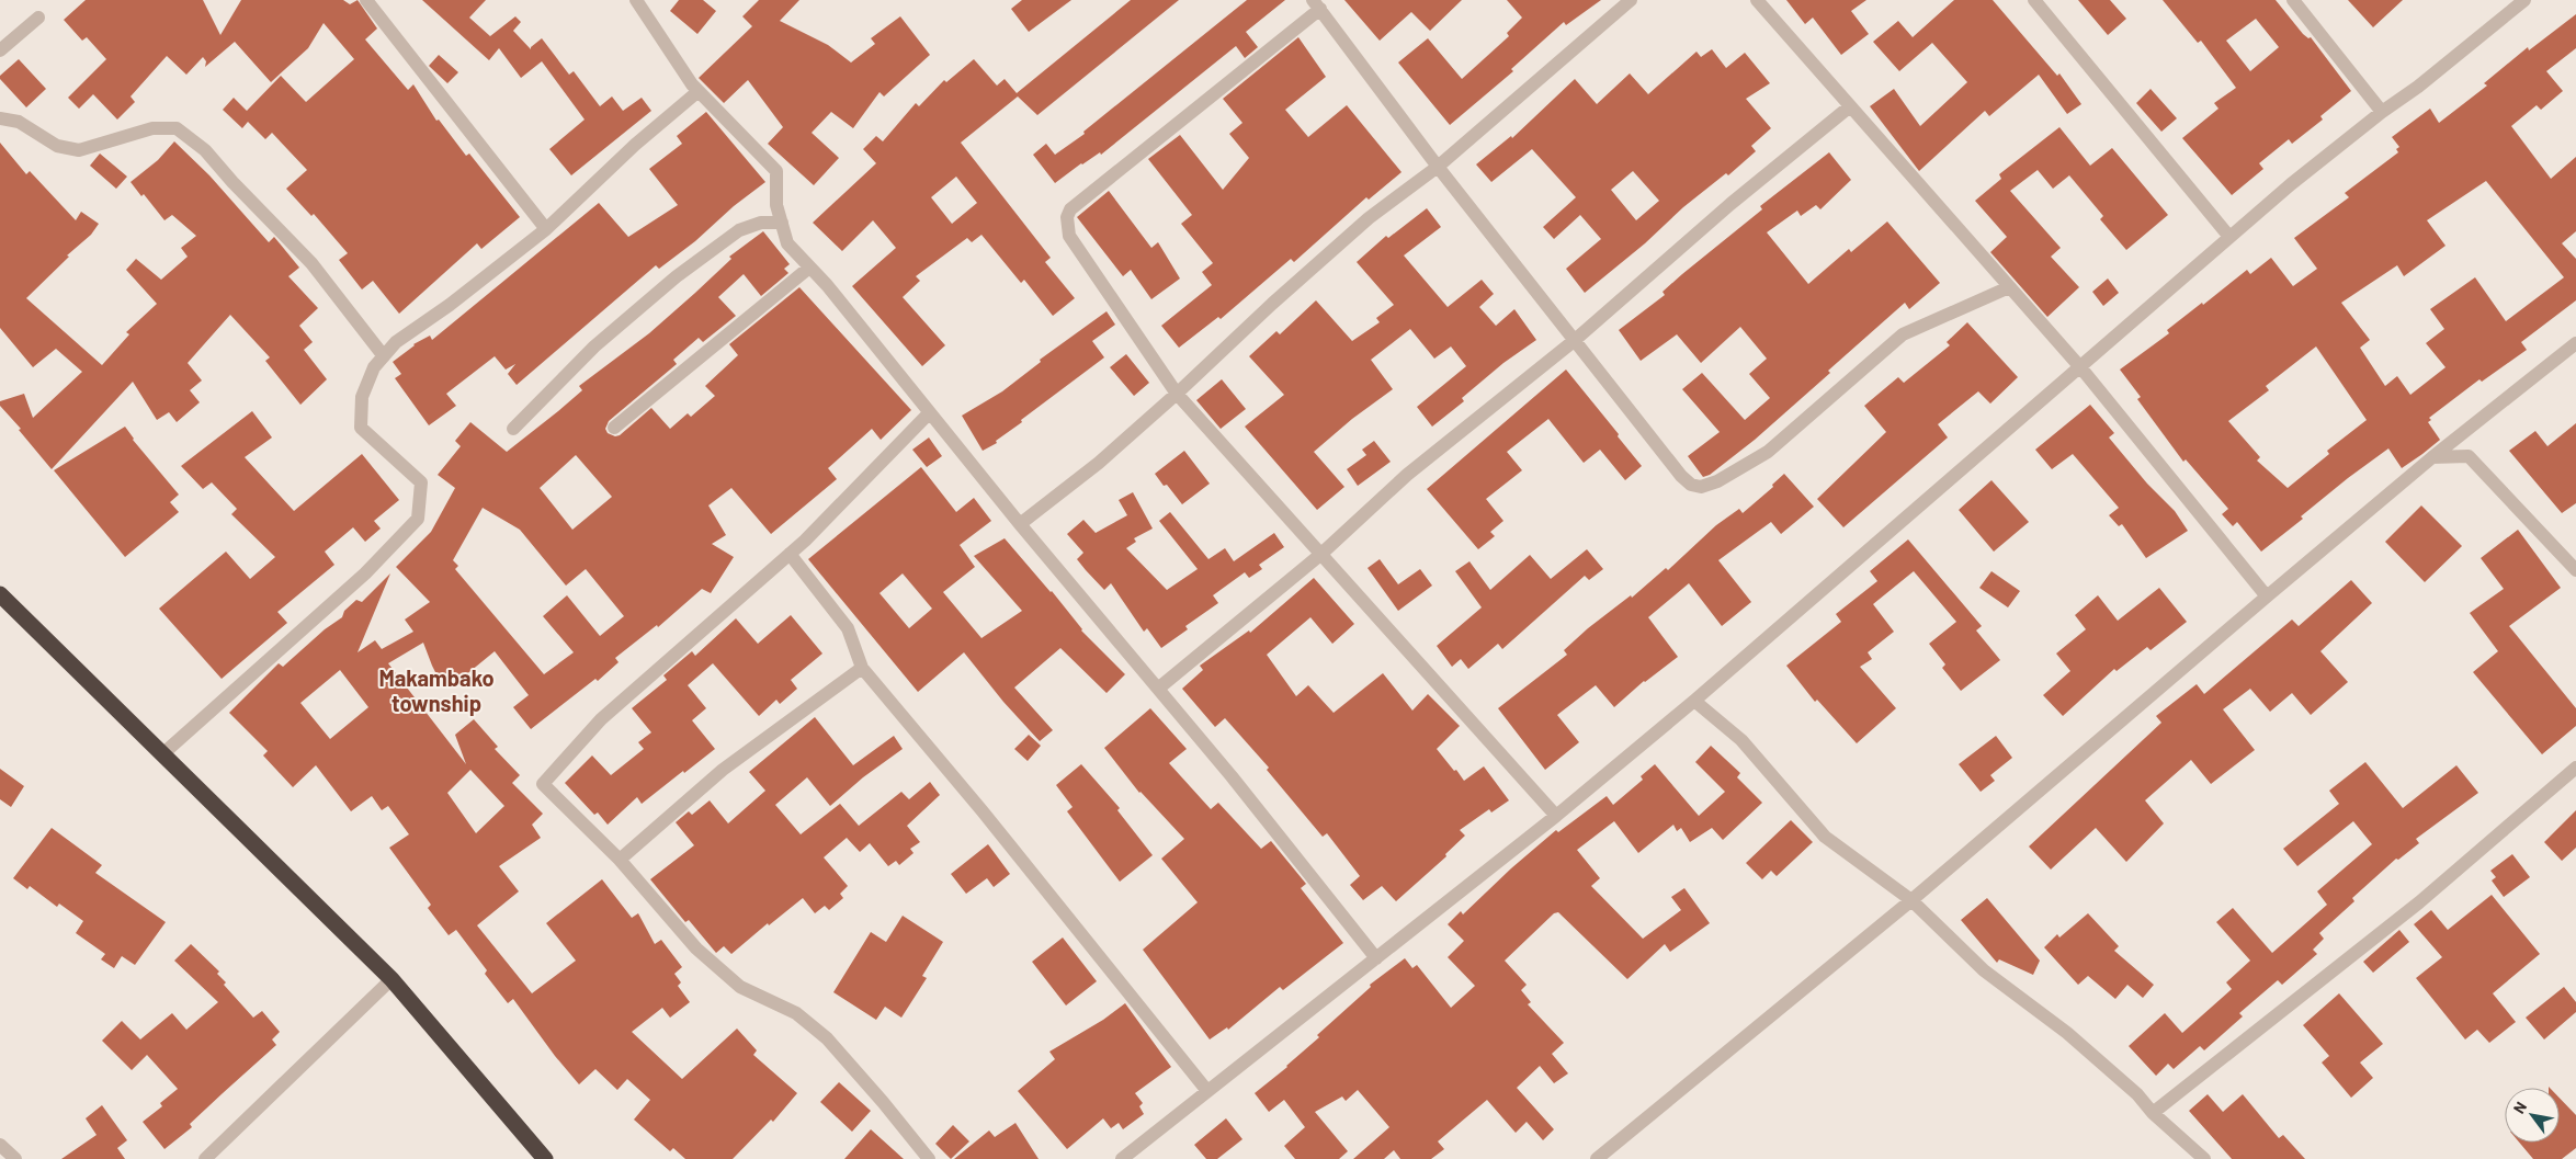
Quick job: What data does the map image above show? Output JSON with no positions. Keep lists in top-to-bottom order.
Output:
{
  "districts": ["Makambako township"],
  "north": "top left"
}
